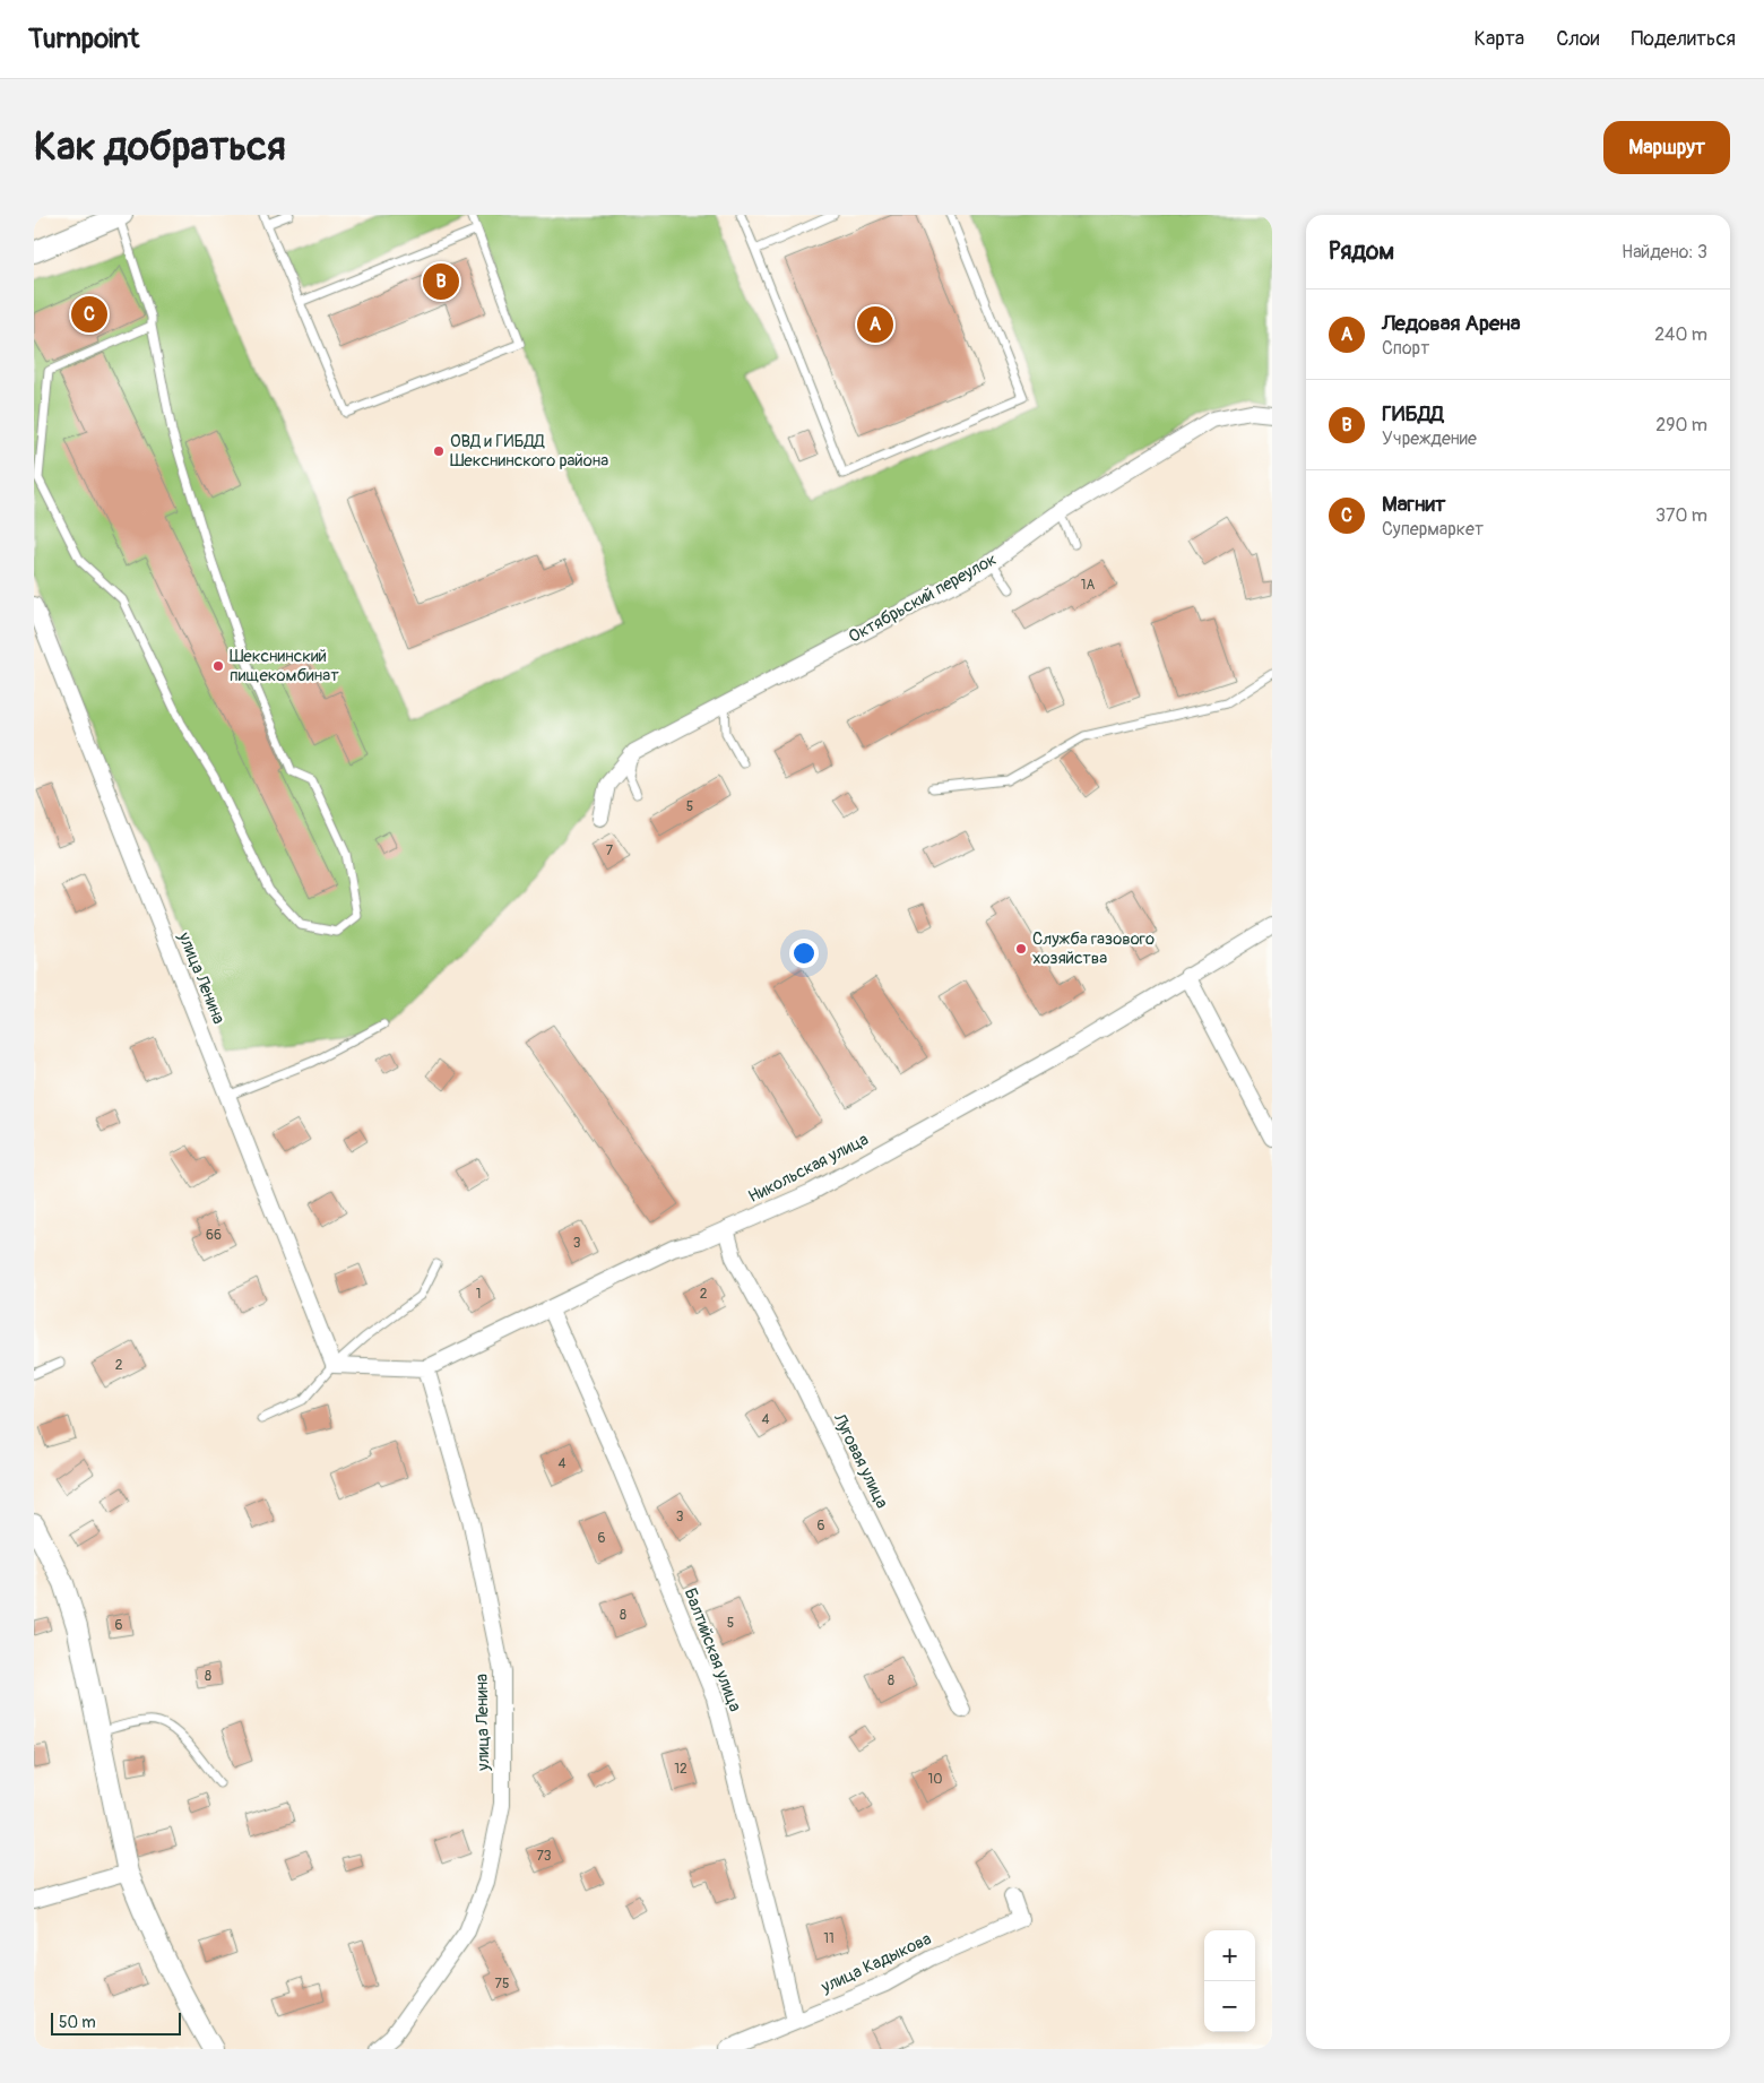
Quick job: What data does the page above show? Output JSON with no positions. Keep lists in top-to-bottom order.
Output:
{
  "streets": {
    "street": [
      "Октябрьский переулок",
      "улица Ленина",
      "Никольская улица",
      "Луговая улица",
      "Балтийская улица",
      "улица Кадыкова"
    ]
  },
  "crossings": [
    ["улица Ленина", "Никольская улица"],
    ["Никольская улица", "Луговая улица"],
    ["Никольская улица", "Балтийская улица"],
    ["Балтийская улица", "улица Кадыкова"]
  ],
  "places": ["ОВД и ГИБДД Шекснинского района", "Шекснинский пищекомбинат", "Служба газового хозяйства"],
  "house_numbers": [
    "1А",
    "5",
    "7",
    "66",
    "3",
    "1",
    "2",
    "2",
    "4",
    "4",
    "3",
    "6",
    "6",
    "8",
    "5",
    "6",
    "8",
    "8",
    "12",
    "10",
    "73",
    "11",
    "75"
  ],
  "scale_bar": "50 m",
  "page": {
    "header": "Turnpoint",
    "nav": ["Карта", "Слои", "Поделиться"],
    "buttons": "Маршрут",
    "title": "Как добраться",
    "heading": ["Рядом", "Найдено: 3"],
    "pins": ["B", "C", "A"],
    "list": [
      {
        "mark": "A",
        "name": "Ледовая Арена",
        "note": "Спорт",
        "value": "240 m"
      },
      {
        "mark": "B",
        "name": "ГИБДД",
        "note": "Учреждение",
        "value": "290 m"
      },
      {
        "mark": "C",
        "name": "Магнит",
        "note": "Супермаркет",
        "value": "370 m"
      }
    ],
    "map_buttons": ["+", "−"],
    "scale": "50 m"
  }
}
